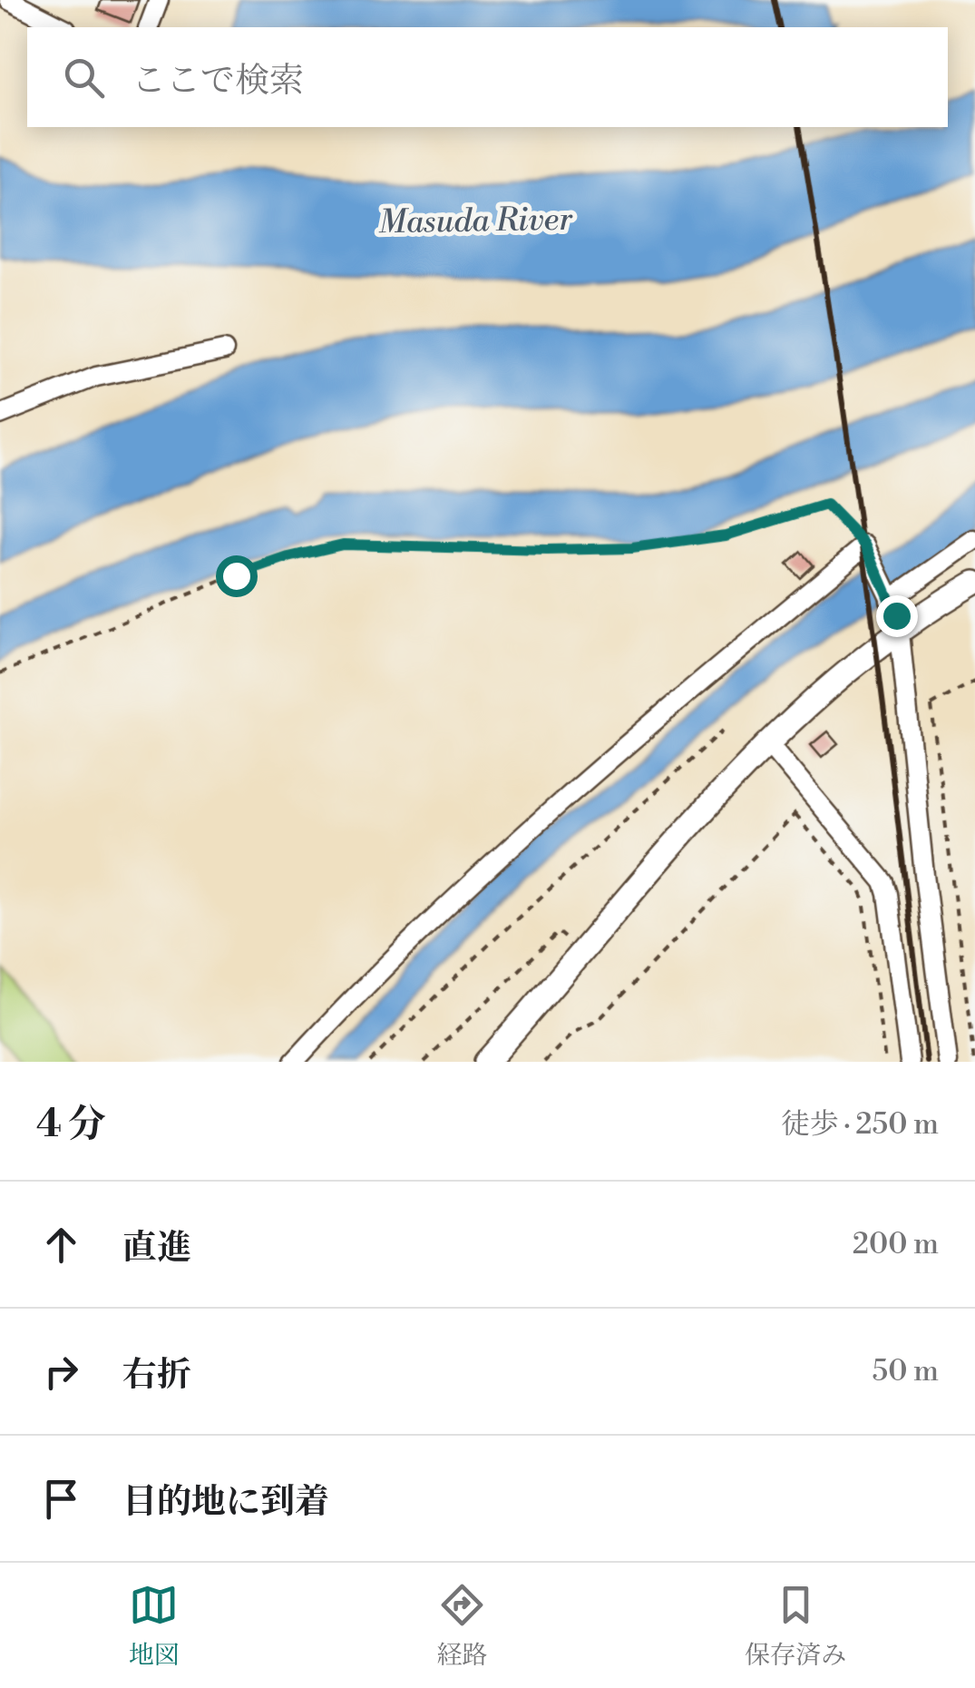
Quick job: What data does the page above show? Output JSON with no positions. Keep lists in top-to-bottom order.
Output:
{
  "water": ["Masuda River"],
  "page": {
    "search": "ここで検索",
    "heading": ["4 分", "徒歩 · 250 m"],
    "list": [
      ["直進", "200 m"],
      ["右折", "50 m"],
      "目的地に到着"
    ],
    "nav": ["地図", "経路", "保存済み"]
  }
}
